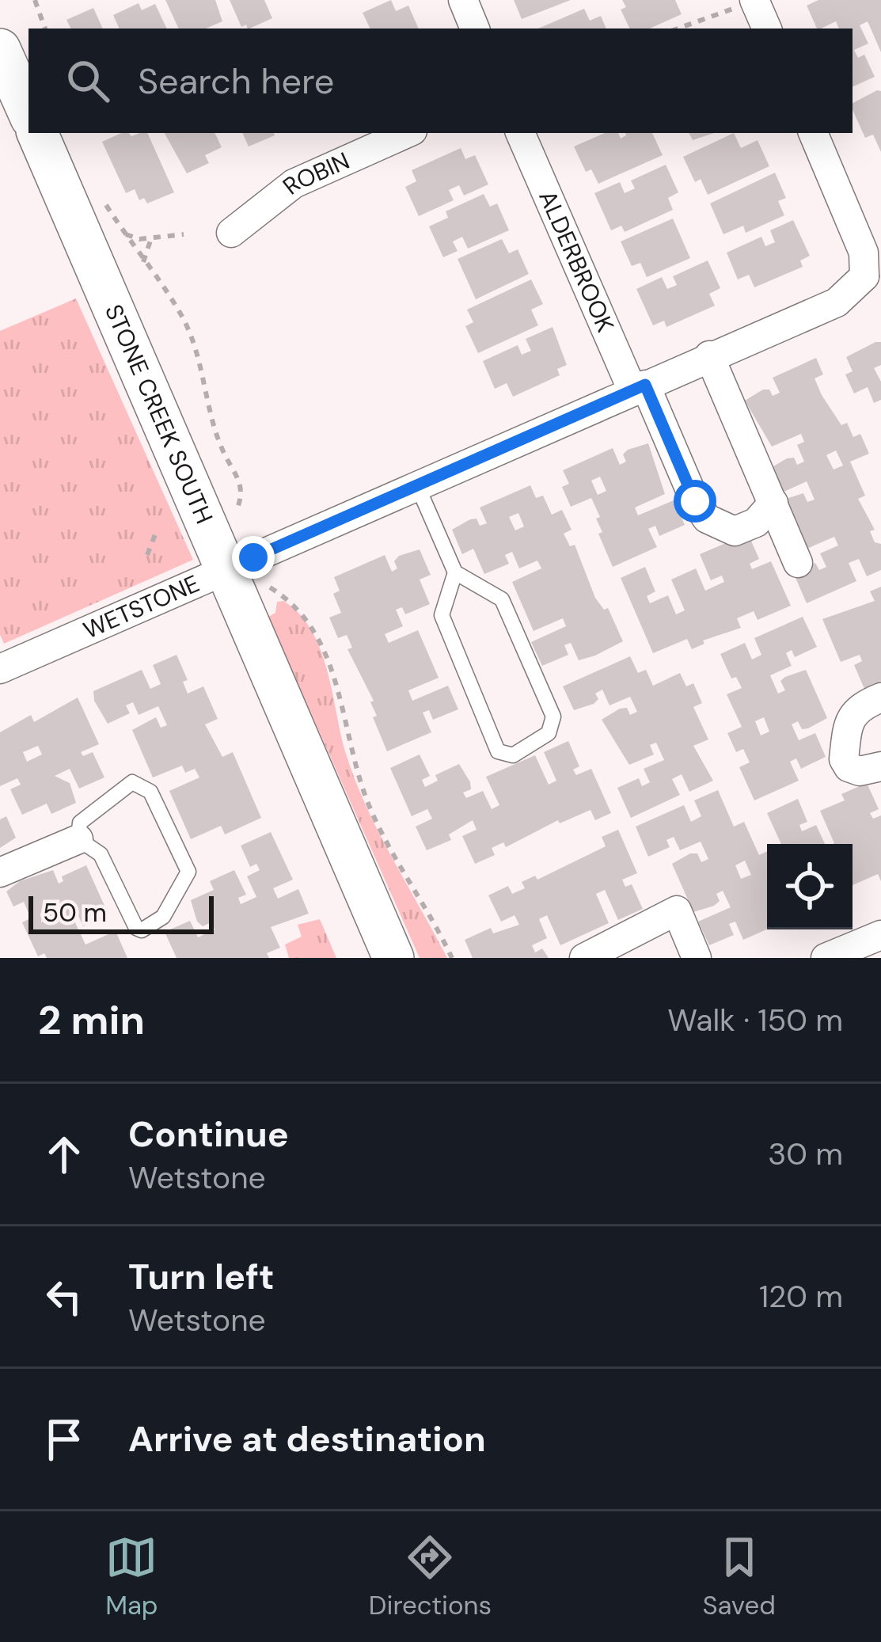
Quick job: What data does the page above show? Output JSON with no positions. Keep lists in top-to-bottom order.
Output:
{
  "streets": {
    "street": [
      "ROBIN",
      "ALDERBROOK",
      "STONE CREEK SOUTH",
      "WETSTONE"
    ]
  },
  "crossings": [
    ["ALDERBROOK", "WETSTONE"],
    ["STONE CREEK SOUTH", "WETSTONE"]
  ],
  "scale_bar": "50 m",
  "page": {
    "search": "Search here",
    "scale": "50 m",
    "heading": ["2 min", "Walk · 150 m"],
    "list": [
      ["Continue", "Wetstone", "30 m"],
      ["Turn left", "Wetstone", "120 m"],
      "Arrive at destination"
    ],
    "nav": ["Map", "Directions", "Saved"]
  }
}
